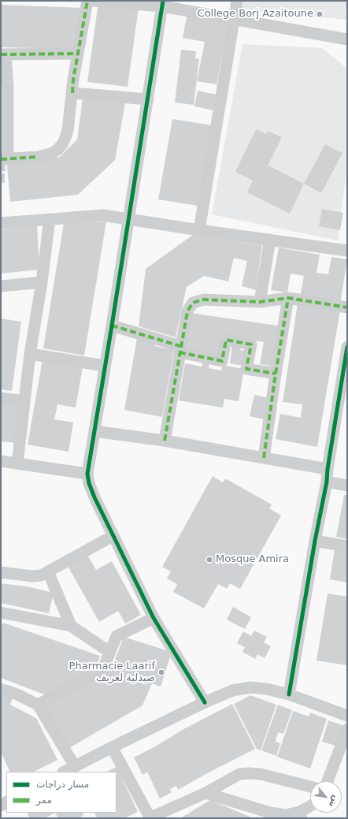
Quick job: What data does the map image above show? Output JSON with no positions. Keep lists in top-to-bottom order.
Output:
{
  "places": ["College Borj Azaitoune", "Mosque Amira", "Pharmacie Laarif صيدلية لعريف"],
  "legend": ["مسار دراجات", "ممر"],
  "north": "bottom right"
}
